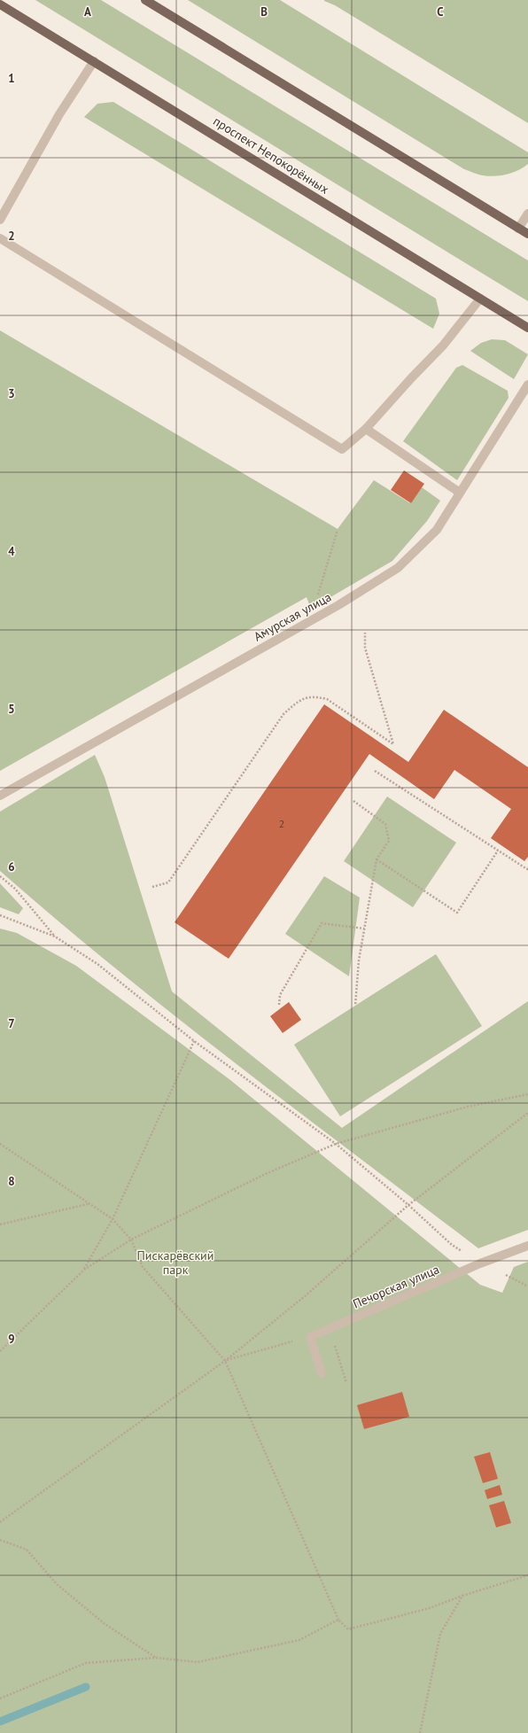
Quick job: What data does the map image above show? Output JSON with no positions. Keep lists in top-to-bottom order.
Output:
{
  "streets": {
    "main road": ["проспект Непокорённых"],
    "street": ["Амурская улица", "Печорская улица"]
  },
  "parks": ["Пискарёвский парк"],
  "house_numbers": ["2"],
  "grid": {
    "columns": ["A", "B", "C"],
    "rows": [
      "1",
      "2",
      "3",
      "4",
      "5",
      "6",
      "7",
      "8",
      "9"
    ]
  }
}
